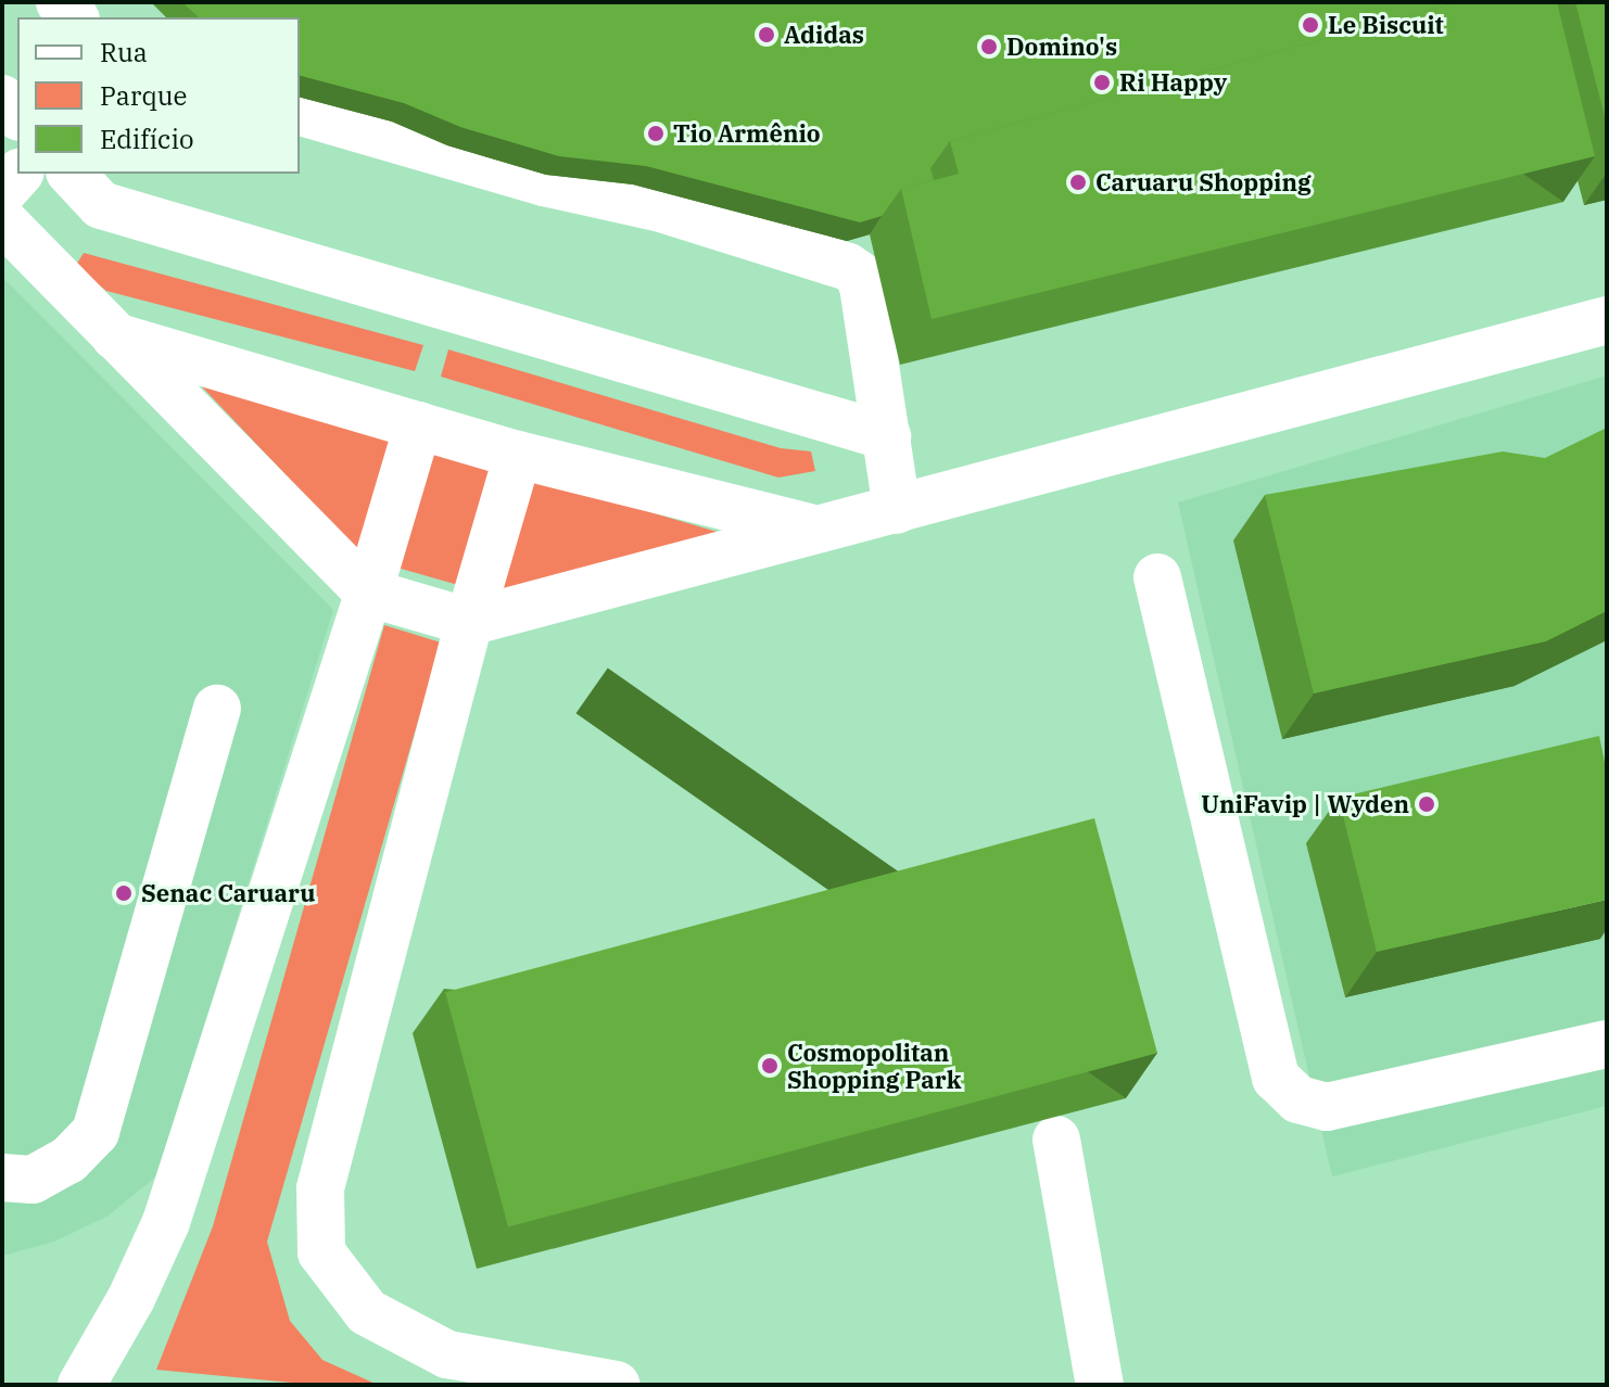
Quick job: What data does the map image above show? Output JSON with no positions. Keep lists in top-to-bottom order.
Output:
{
  "places": [
    "Le Biscuit",
    "Adidas",
    "Domino's",
    "Ri Happy",
    "Tio Armênio",
    "Caruaru Shopping",
    "UniFavip | Wyden",
    "Senac Caruaru",
    "Cosmopolitan Shopping Park"
  ],
  "legend": ["Rua", "Parque", "Edifício"]
}
